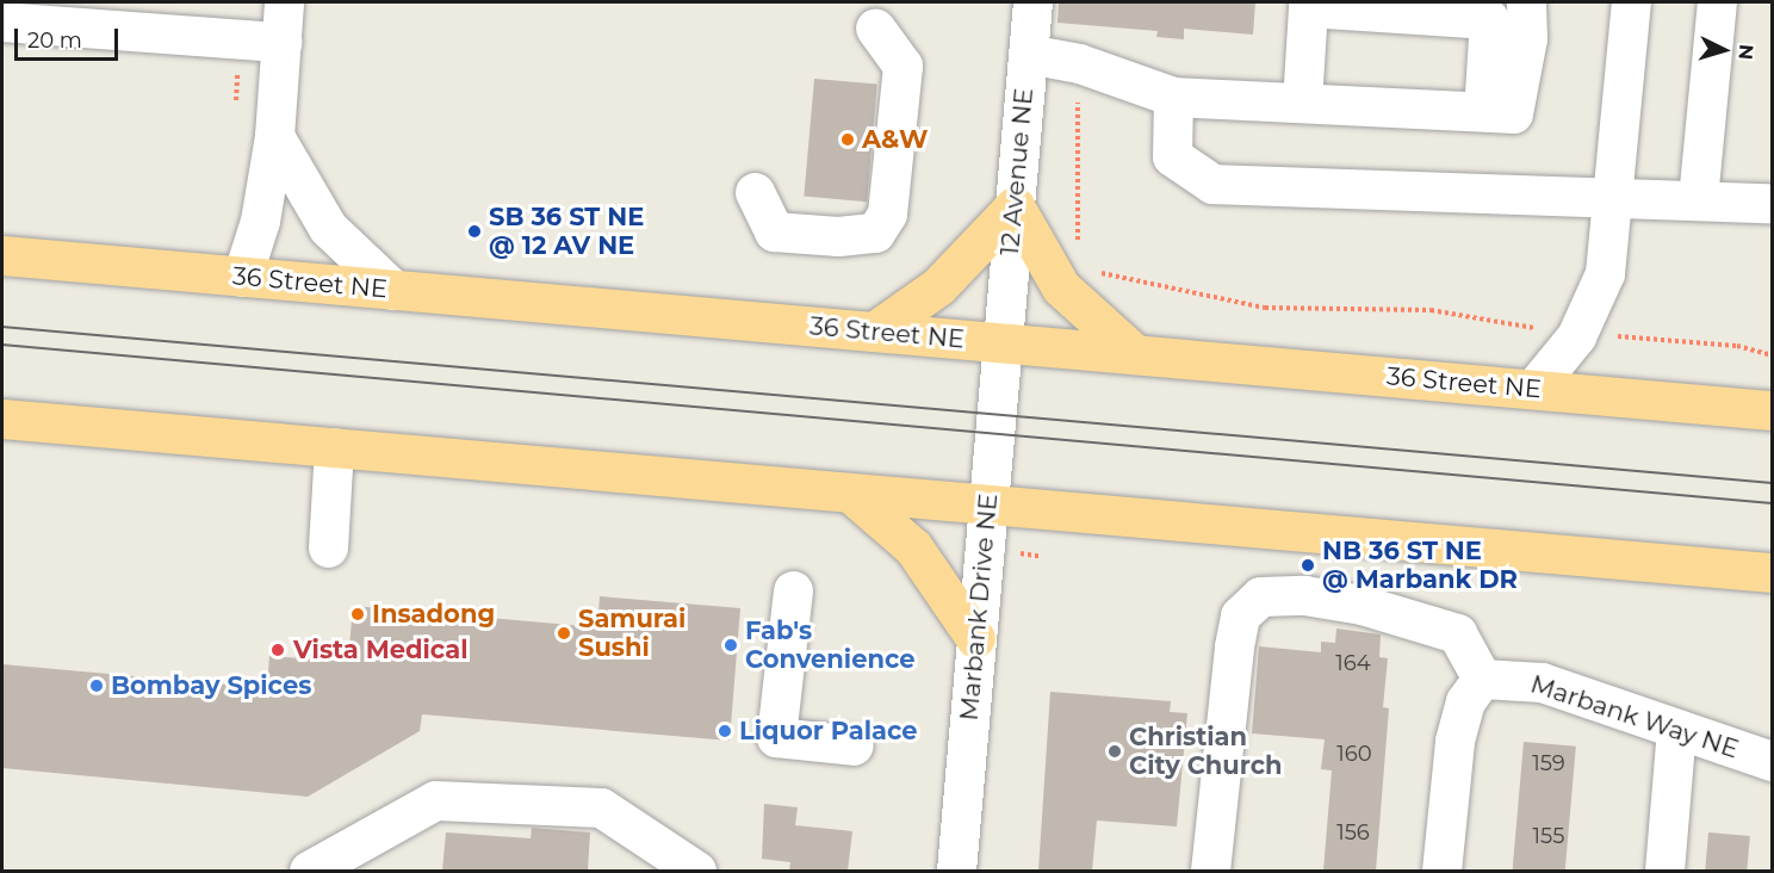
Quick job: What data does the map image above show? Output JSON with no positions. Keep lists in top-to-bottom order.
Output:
{
  "streets": {
    "main road": ["36 Street NE"],
    "street": ["12 Avenue NE", "Marbank Drive NE", "Marbank Way NE"]
  },
  "crossings": [
    ["12 Avenue NE", "36 Street NE"],
    ["12 Avenue NE", "Marbank Drive NE"],
    ["36 Street NE", "Marbank Drive NE"]
  ],
  "places": [
    "A&W",
    "SB 36 ST NE @ 12 AV NE",
    "NB 36 ST NE @ Marbank DR",
    "Insadong",
    "Samurai Sushi",
    "Fab's Convenience",
    "Vista Medical",
    "Bombay Spices",
    "Liquor Palace",
    "Christian City Church"
  ],
  "house_numbers": [
    "164",
    "160",
    "159",
    "156",
    "155"
  ],
  "scale_bar": "20 m",
  "north": "right"
}
